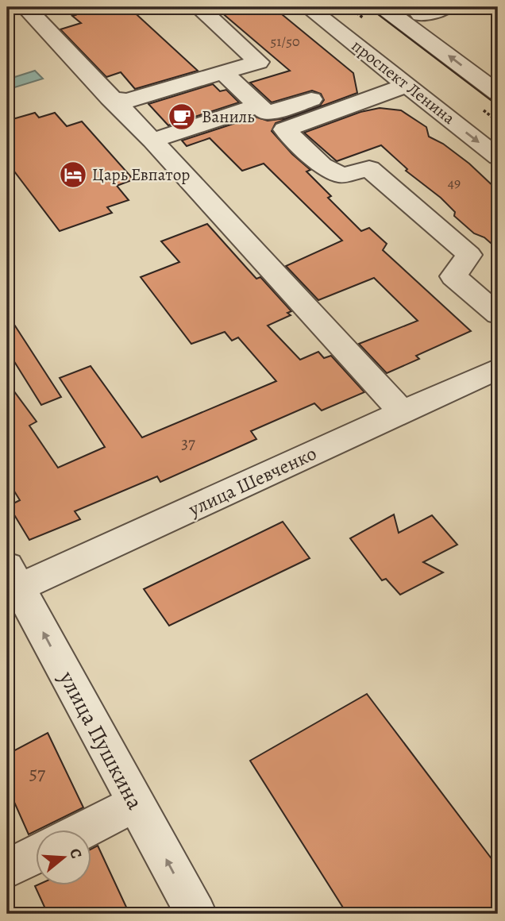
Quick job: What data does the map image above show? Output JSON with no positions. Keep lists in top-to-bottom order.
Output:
{
  "streets": {
    "street": ["проспект Ленина", "улица Шевченко", "улица Пушкина"]
  },
  "crossings": [
    ["улица Шевченко", "улица Пушкина"]
  ],
  "one_way": ["улица Пушкина"],
  "places": {
    "cafe": ["Ваниль"],
    "hotel": ["Царь Евпатор"]
  },
  "house_numbers": [
    "51/50",
    "49",
    "37",
    "57"
  ],
  "north": "right"
}
